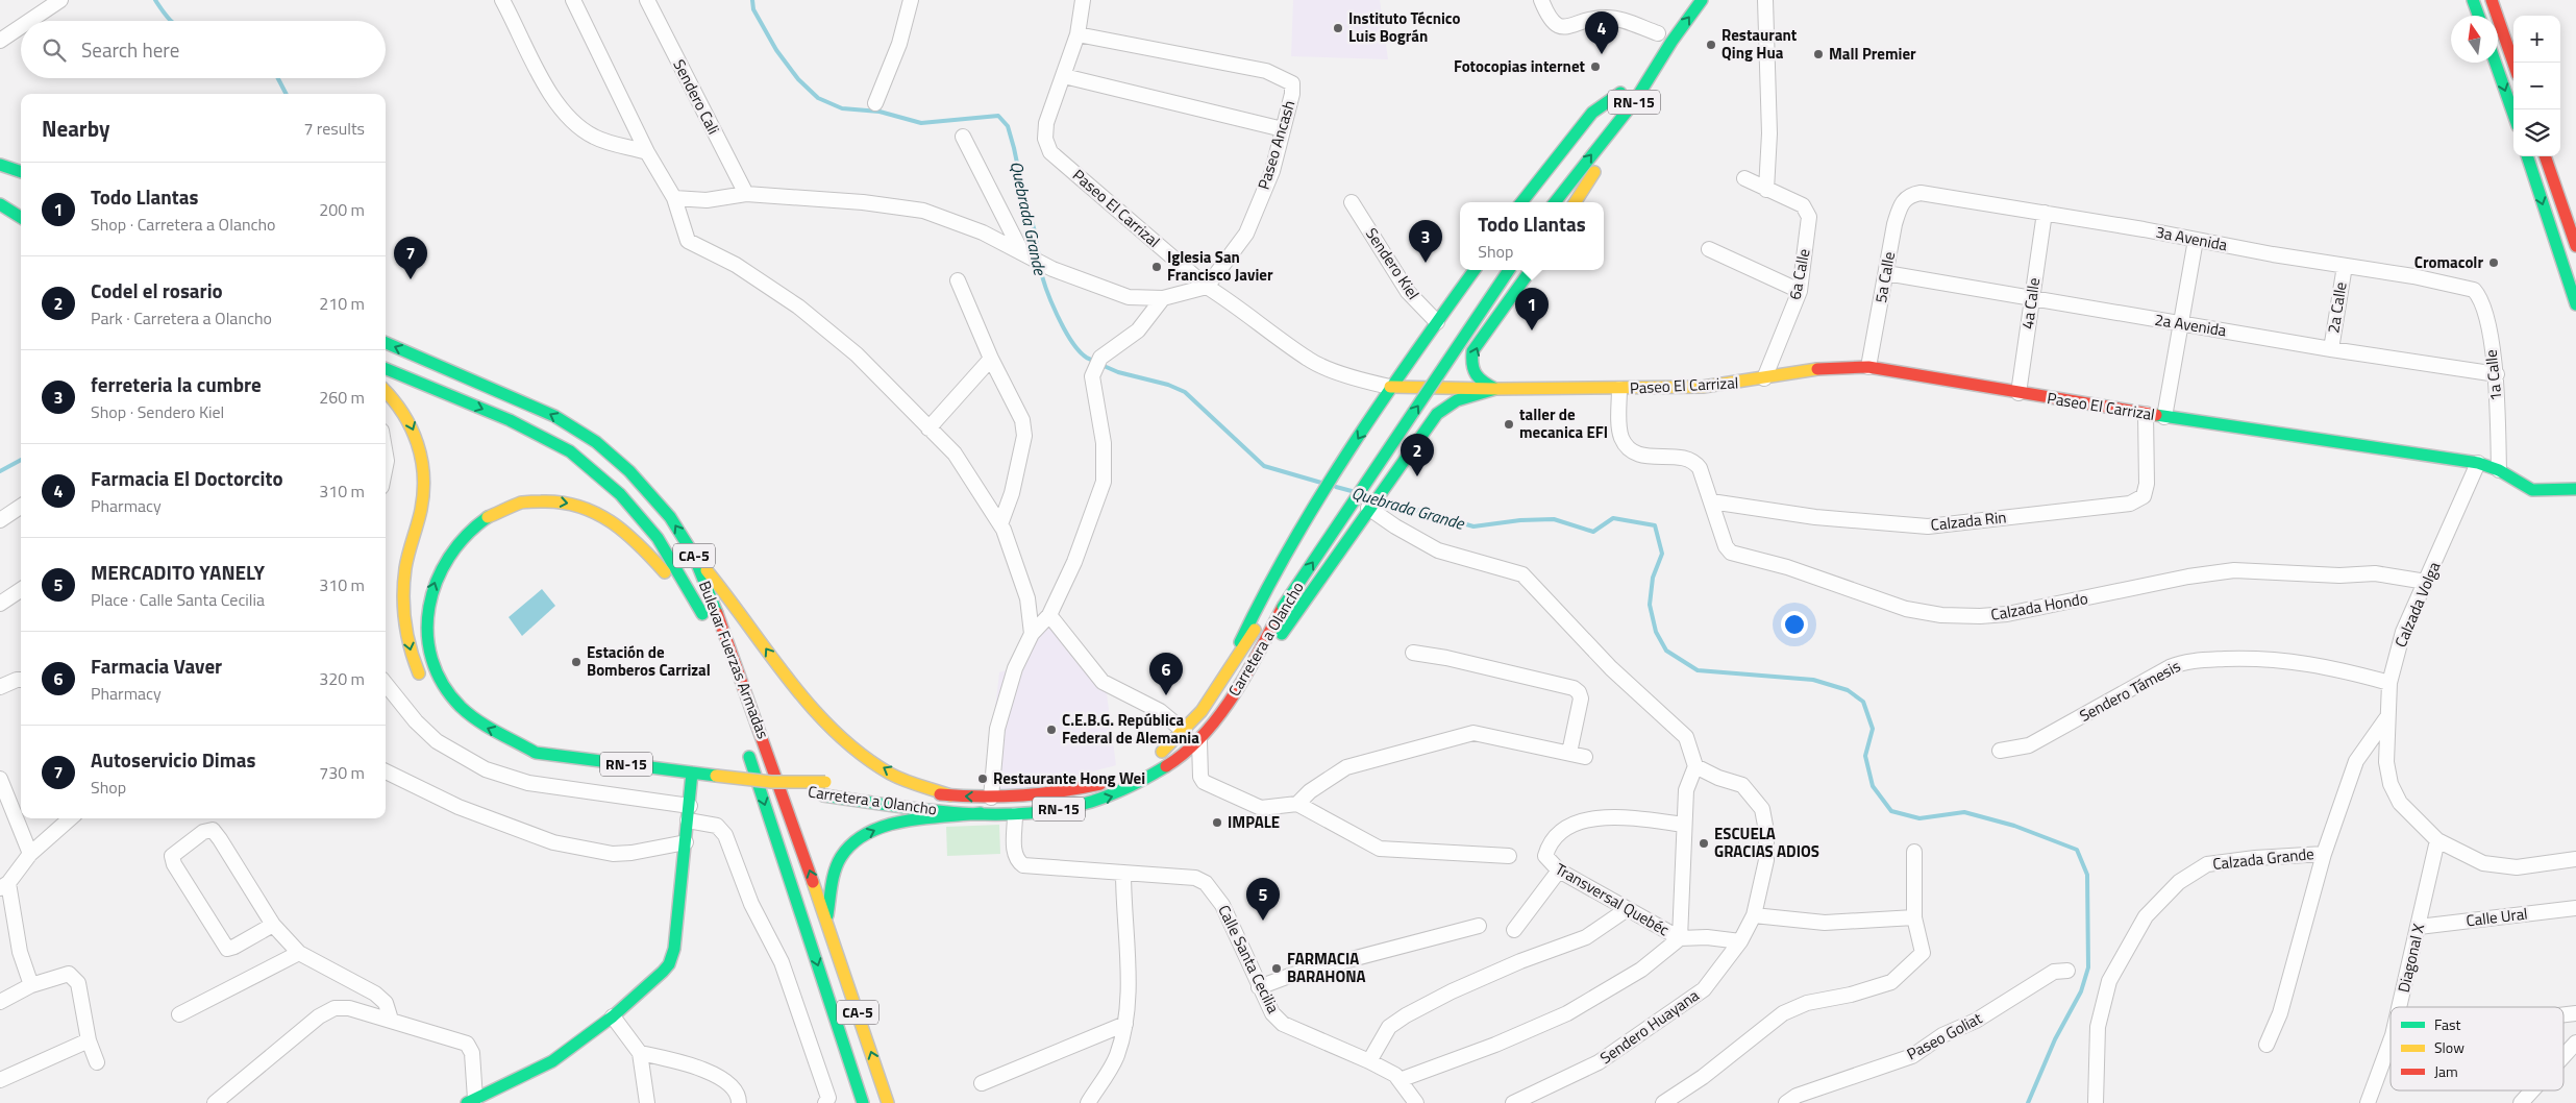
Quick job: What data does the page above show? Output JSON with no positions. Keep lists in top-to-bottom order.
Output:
{
  "streets": {
    "main road": [
      "RN-15",
      "Paseo El Carrizal",
      "CA-5",
      "Carretera a Olancho",
      "Bulevar Fuerzas Armadas"
    ],
    "street": [
      "Sendero Cali",
      "Paseo Ancash",
      "3a Avenida",
      "Sendero Kiel",
      "6a Calle",
      "5a Calle",
      "4a Calle",
      "2a Calle",
      "2a Avenida",
      "1a Calle",
      "Calzada Rin",
      "Calzada Volga",
      "Calzada Hondo",
      "Sendero Támesis",
      "Calzada Grande",
      "Transversal Quebéc",
      "Calle Ural",
      "Diagonal X",
      "Calle Santa Cecilia",
      "Sendero Huayana",
      "Paseo Goliat"
    ]
  },
  "crossings": [
    ["Paseo Ancash", "Paseo El Carrizal"],
    ["Paseo El Carrizal", "6a Calle"],
    ["Paseo El Carrizal", "5a Calle"],
    ["Paseo El Carrizal", "4a Calle"],
    ["Paseo El Carrizal", "1a Calle"],
    ["Paseo El Carrizal", "Calzada Rin"],
    ["Paseo El Carrizal", "Calzada Volga"],
    ["Paseo El Carrizal", "Calzada Hondo"],
    ["3a Avenida", "5a Calle"],
    ["3a Avenida", "4a Calle"],
    ["3a Avenida", "2a Calle"],
    ["3a Avenida", "1a Calle"],
    ["5a Calle", "2a Avenida"],
    ["4a Calle", "2a Avenida"],
    ["2a Calle", "2a Avenida"],
    ["2a Avenida", "1a Calle"],
    ["Calzada Rin", "Calzada Hondo"],
    ["Calzada Volga", "Calzada Hondo"],
    ["Calzada Volga", "Sendero Támesis"],
    ["Calzada Volga", "Calzada Grande"],
    ["Calzada Volga", "Diagonal X"],
    ["Carretera a Olancho", "Bulevar Fuerzas Armadas"],
    ["Carretera a Olancho", "Calle Santa Cecilia"],
    ["Transversal Quebéc", "Sendero Huayana"],
    ["Calle Ural", "Diagonal X"]
  ],
  "water": ["Quebrada Grande"],
  "places": [
    "Instituto Técnico Luis Bográn",
    "Restaurant Qing Hua",
    "Mall Premier",
    "Fotocopias internet",
    "Cromacolr",
    "Iglesia San Francisco Javier",
    "taller de mecanica EFI",
    "Estación de Bomberos Carrizal",
    "C.E.B.G. República Federal de Alemania",
    "Restaurante Hong Wei",
    "IMPALE",
    "ESCUELA GRACIAS ADIOS",
    "FARMACIA BARAHONA"
  ],
  "legend": ["Fast", "Slow", "Jam"],
  "north": "top",
  "page": {
    "pins": [
      "4",
      "3",
      "7",
      "1",
      "2",
      "6",
      "5"
    ],
    "map_buttons": ["+", "−"],
    "search": "Search here",
    "heading": ["Nearby", "7 results"],
    "list": [
      {
        "mark": "1",
        "name": "Todo Llantas",
        "note": "Shop · Carretera a Olancho",
        "value": "200 m"
      },
      {
        "mark": "2",
        "name": "Codel el rosario",
        "note": "Park · Carretera a Olancho",
        "value": "210 m"
      },
      {
        "mark": "3",
        "name": "ferreteria la cumbre",
        "note": "Shop · Sendero Kiel",
        "value": "260 m"
      },
      {
        "mark": "4",
        "name": "Farmacia El Doctorcito",
        "note": "Pharmacy",
        "value": "310 m"
      },
      {
        "mark": "5",
        "name": "MERCADITO YANELY",
        "note": "Place · Calle Santa Cecilia",
        "value": "310 m"
      },
      {
        "mark": "6",
        "name": "Farmacia Vaver",
        "note": "Pharmacy",
        "value": "320 m"
      },
      {
        "mark": "7",
        "name": "Autoservicio Dimas",
        "note": "Shop",
        "value": "730 m"
      }
    ],
    "popup": ["Todo Llantas", "Shop"]
  }
}
